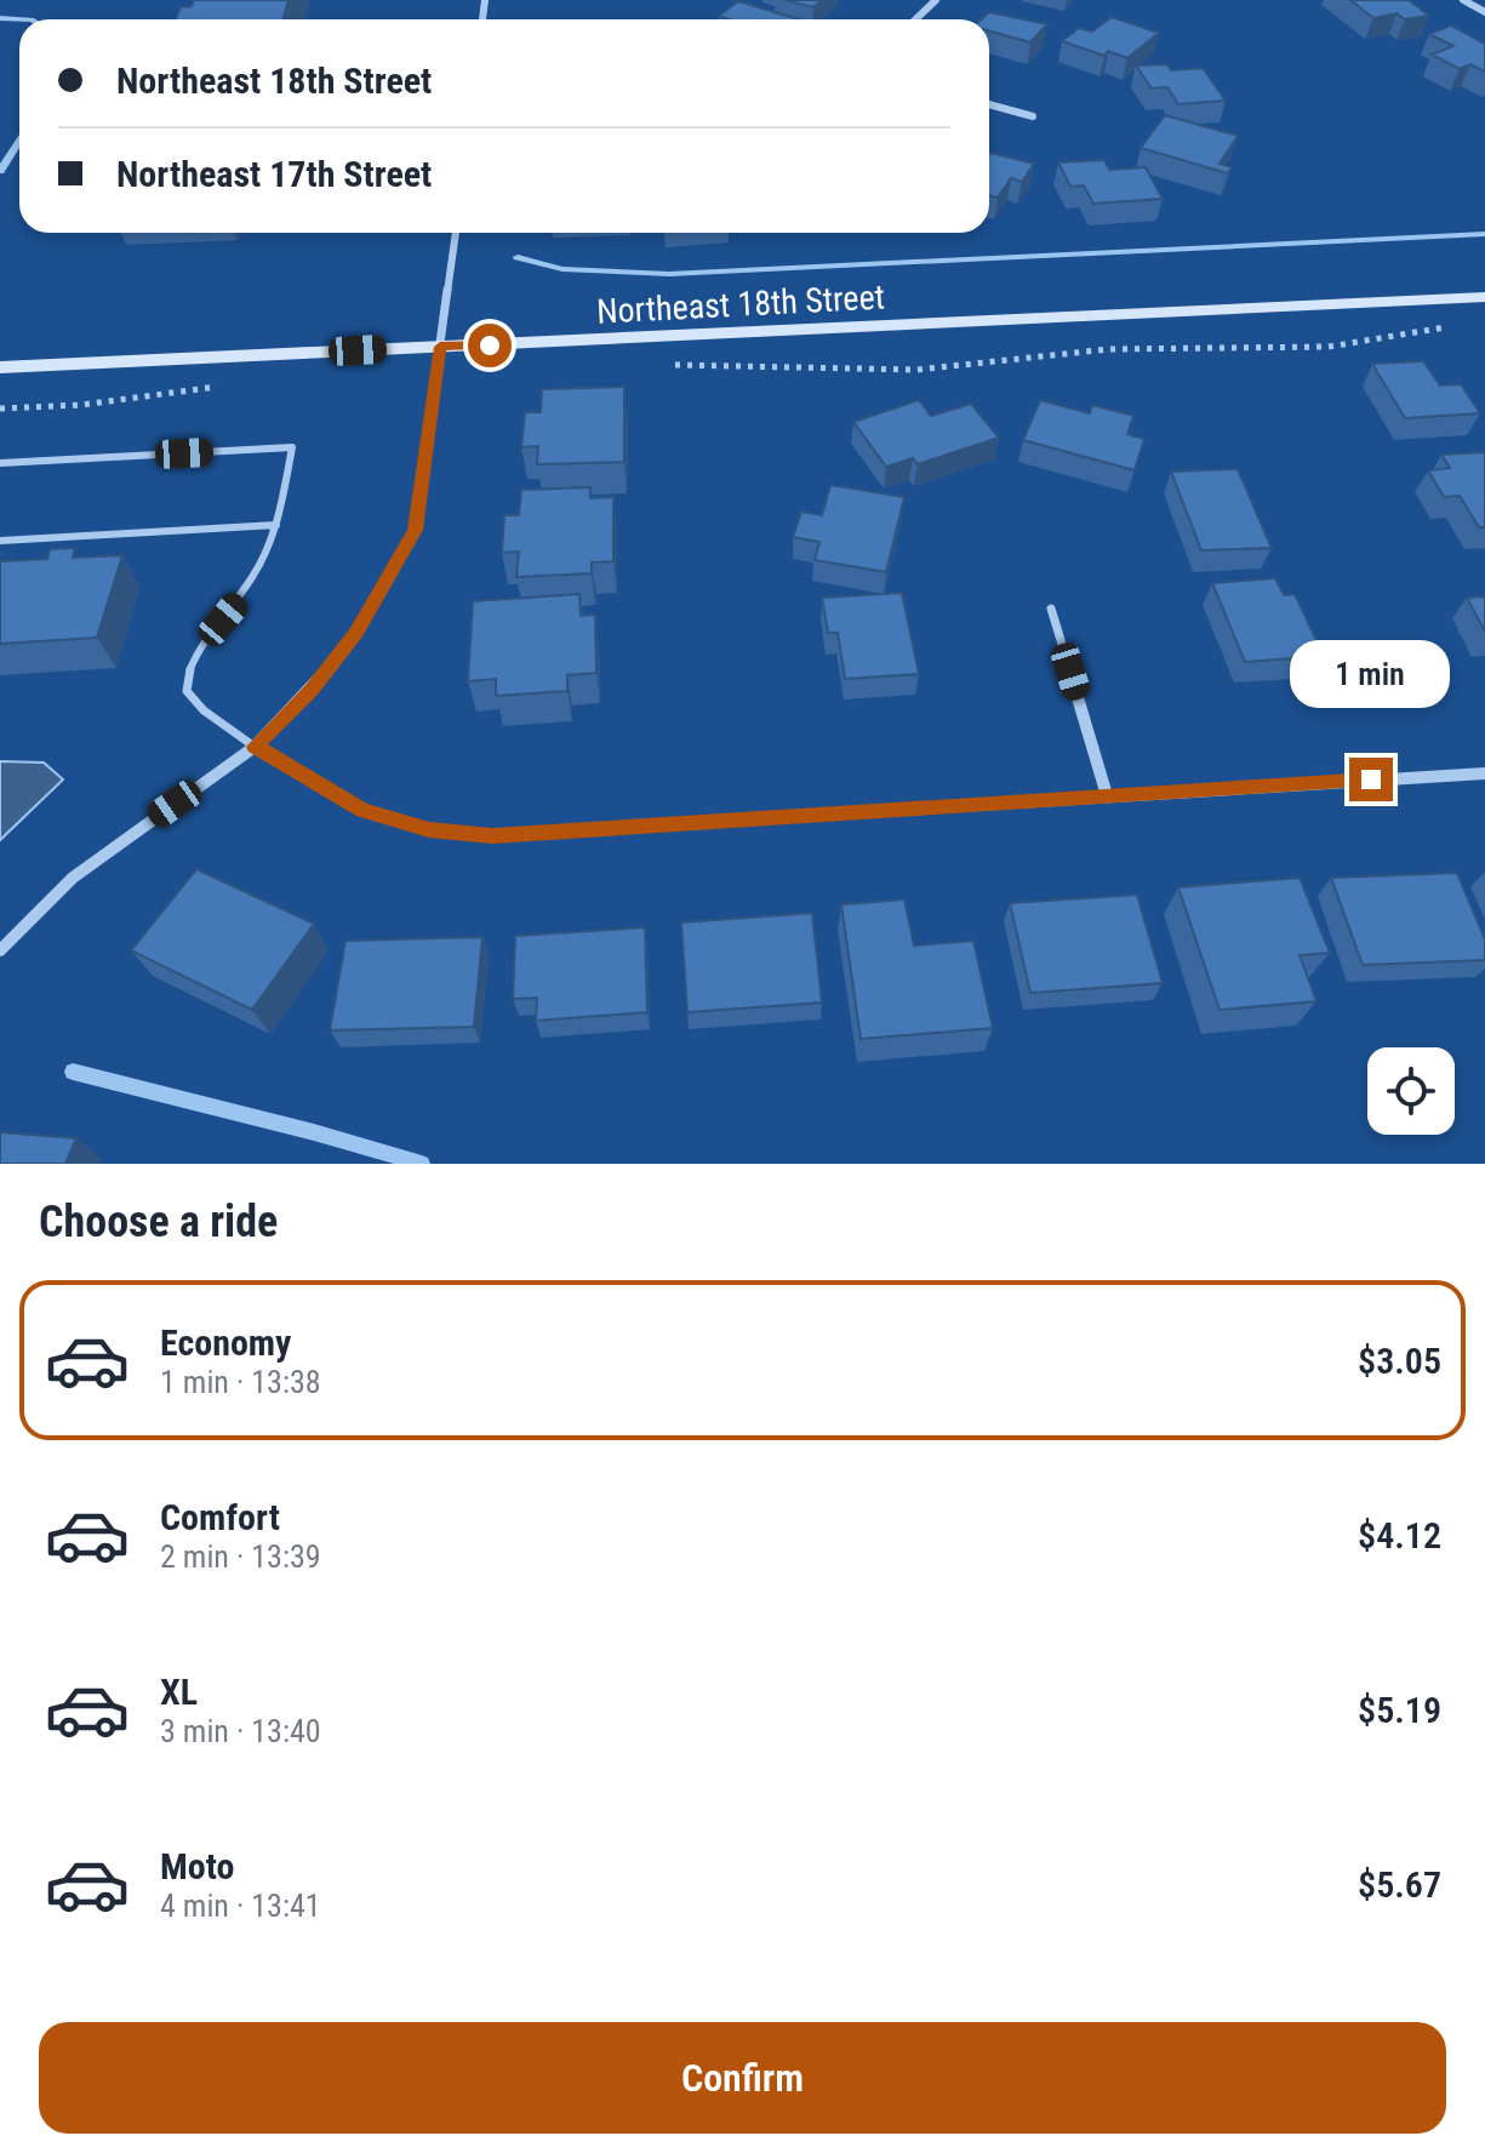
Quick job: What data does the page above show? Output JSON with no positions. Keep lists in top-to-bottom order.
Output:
{
  "streets": {
    "main road": ["Northeast 18th Street"]
  },
  "page": {
    "banner": ["Northeast 18th Street", "Northeast 17th Street"],
    "bubble": "1 min",
    "heading": "Choose a ride",
    "list": [
      {
        "name": "Economy",
        "note": "1 min · 13:38",
        "value": "$3.05"
      },
      {
        "name": "Comfort",
        "note": "2 min · 13:39",
        "value": "$4.12"
      },
      {
        "name": "XL",
        "note": "3 min · 13:40",
        "value": "$5.19"
      },
      {
        "name": "Moto",
        "note": "4 min · 13:41",
        "value": "$5.67"
      }
    ],
    "buttons": "Confirm"
  }
}
